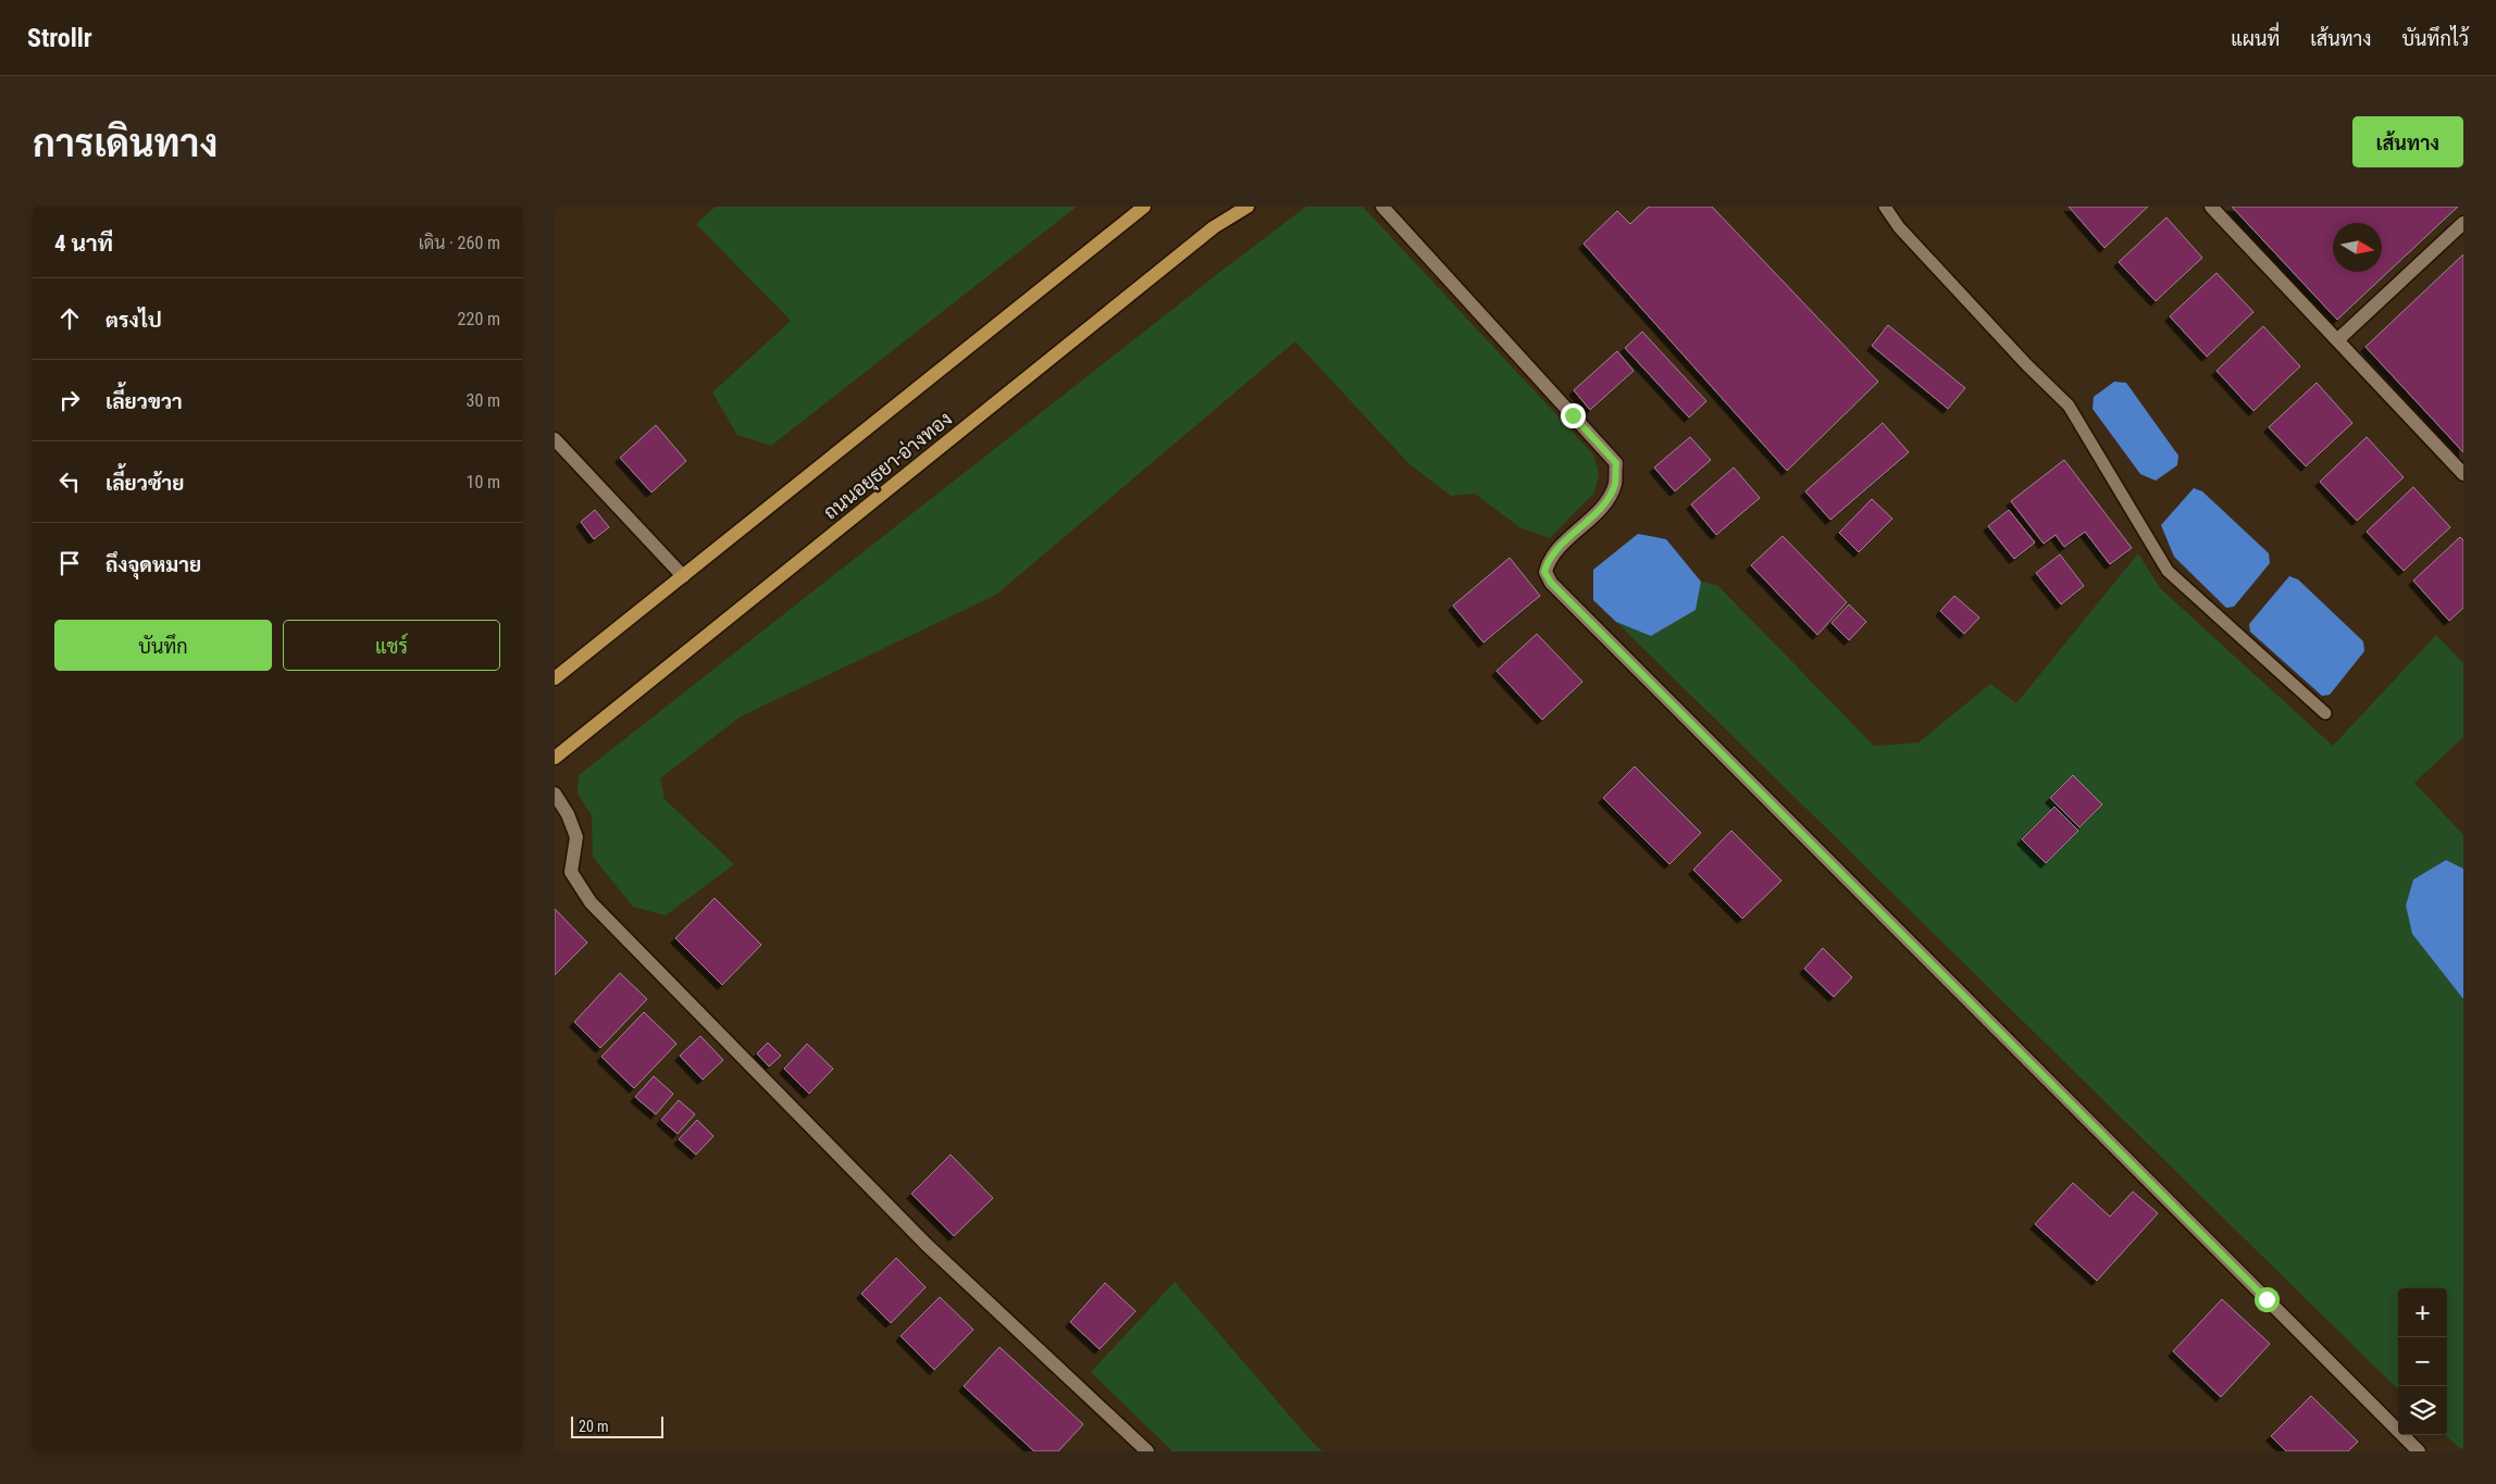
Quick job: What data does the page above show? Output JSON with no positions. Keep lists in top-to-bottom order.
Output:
{
  "streets": {
    "main road": ["ถนนอยุธยา-อ่างทอง"]
  },
  "scale_bar": "20 m",
  "north": "right",
  "page": {
    "header": "Strollr",
    "nav": ["แผนที่", "เส้นทาง", "บันทึกไว้"],
    "title": "การเดินทาง",
    "buttons": [
      "เส้นทาง",
      ["บันทึก", "แชร์"]
    ],
    "heading": ["4 นาที", "เดิน · 260 m"],
    "list": [
      ["ตรงไป", "220 m"],
      ["เลี้ยวขวา", "30 m"],
      ["เลี้ยวซ้าย", "10 m"],
      "ถึงจุดหมาย"
    ],
    "map_buttons": ["+", "−"],
    "scale": "20 m"
  }
}
